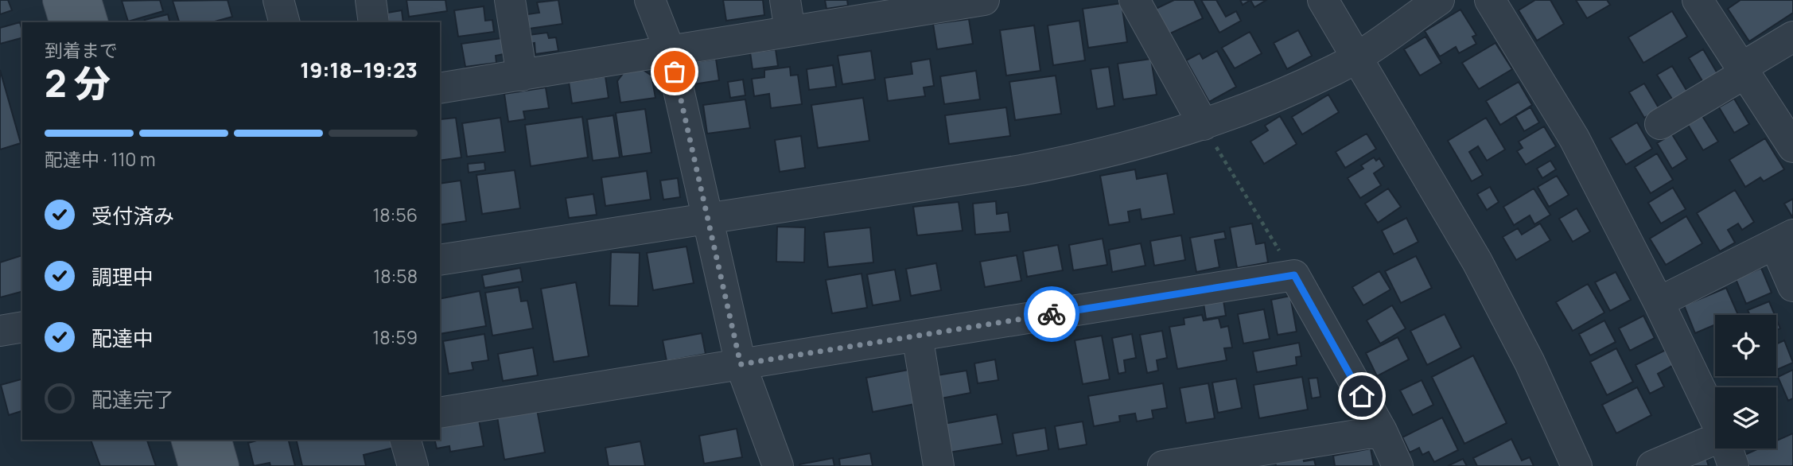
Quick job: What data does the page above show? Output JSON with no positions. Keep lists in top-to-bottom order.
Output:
{
  "page": {
    "heading": ["2 分", "到着まで", "19:18–19:23"],
    "bar": "配達中 · 110 m",
    "list": [
      ["受付済み", "18:56"],
      ["調理中", "18:58"],
      ["配達中", "18:59"],
      "配達完了"
    ]
  }
}
